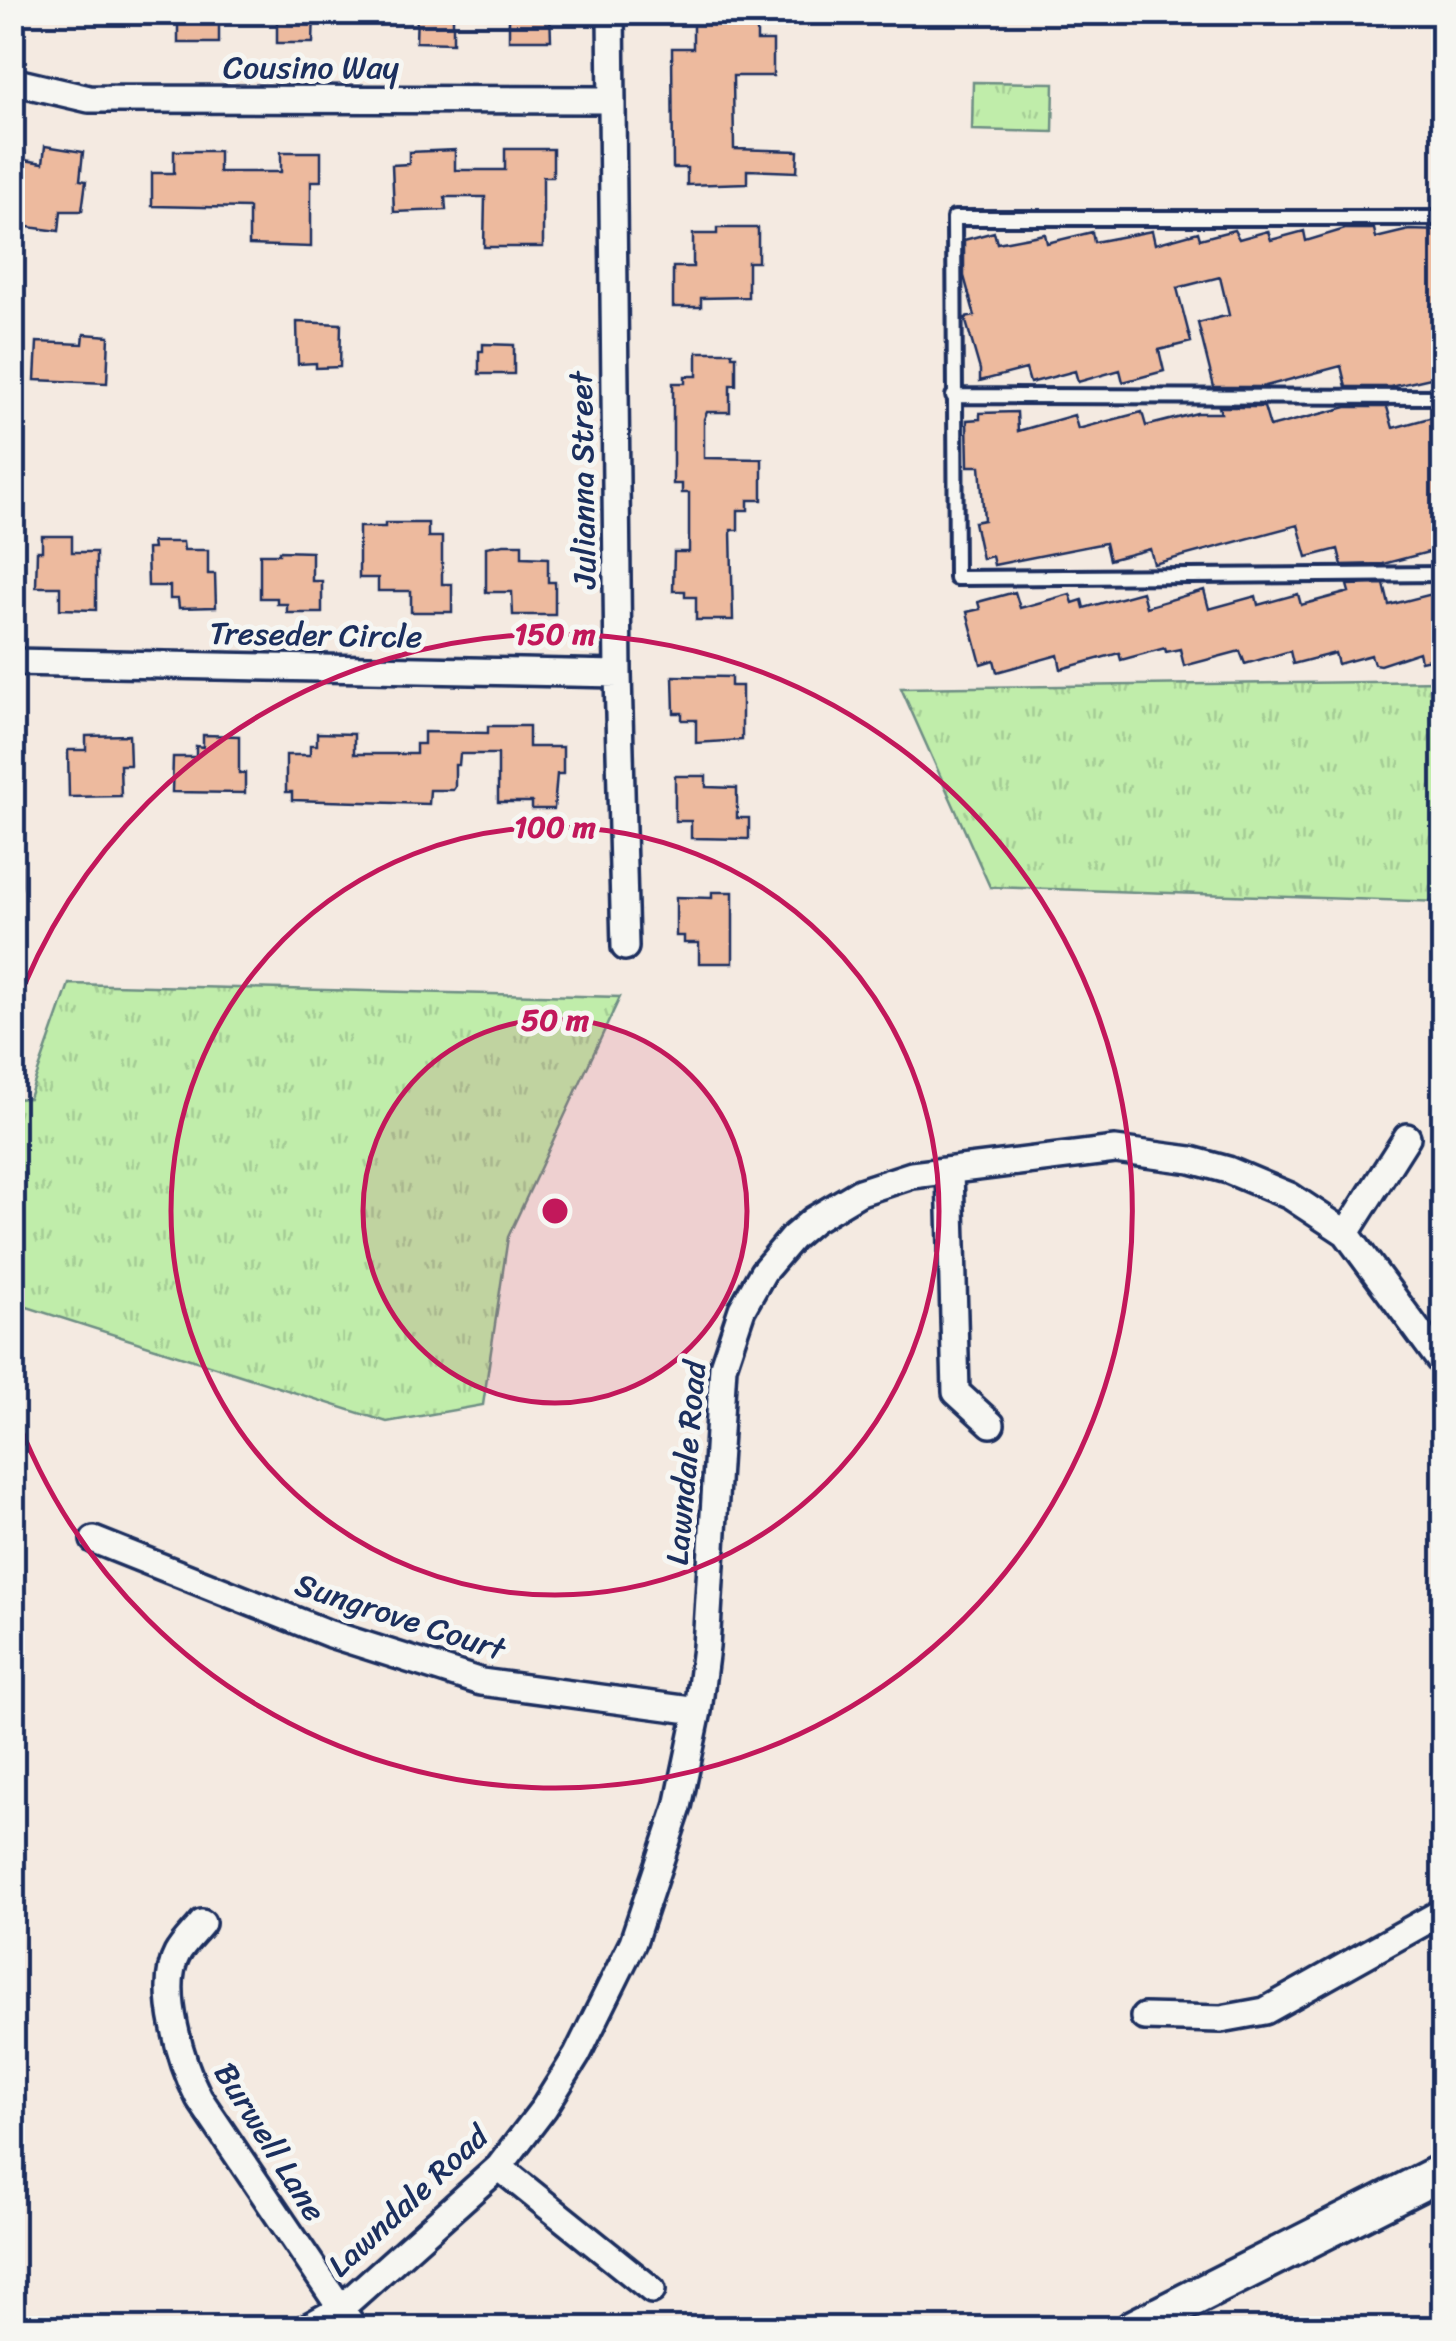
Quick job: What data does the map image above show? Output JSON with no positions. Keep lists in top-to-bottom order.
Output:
{
  "streets": {
    "street": [
      "Cousino Way",
      "Julianna Street",
      "Treseder Circle",
      "Lawndale Road",
      "Sungrove Court",
      "Burwell Lane"
    ]
  },
  "crossings": [
    ["Cousino Way", "Julianna Street"],
    ["Julianna Street", "Treseder Circle"],
    ["Lawndale Road", "Sungrove Court"],
    ["Lawndale Road", "Burwell Lane"]
  ],
  "rings": ["150 m", "100 m", "50 m"]
}
